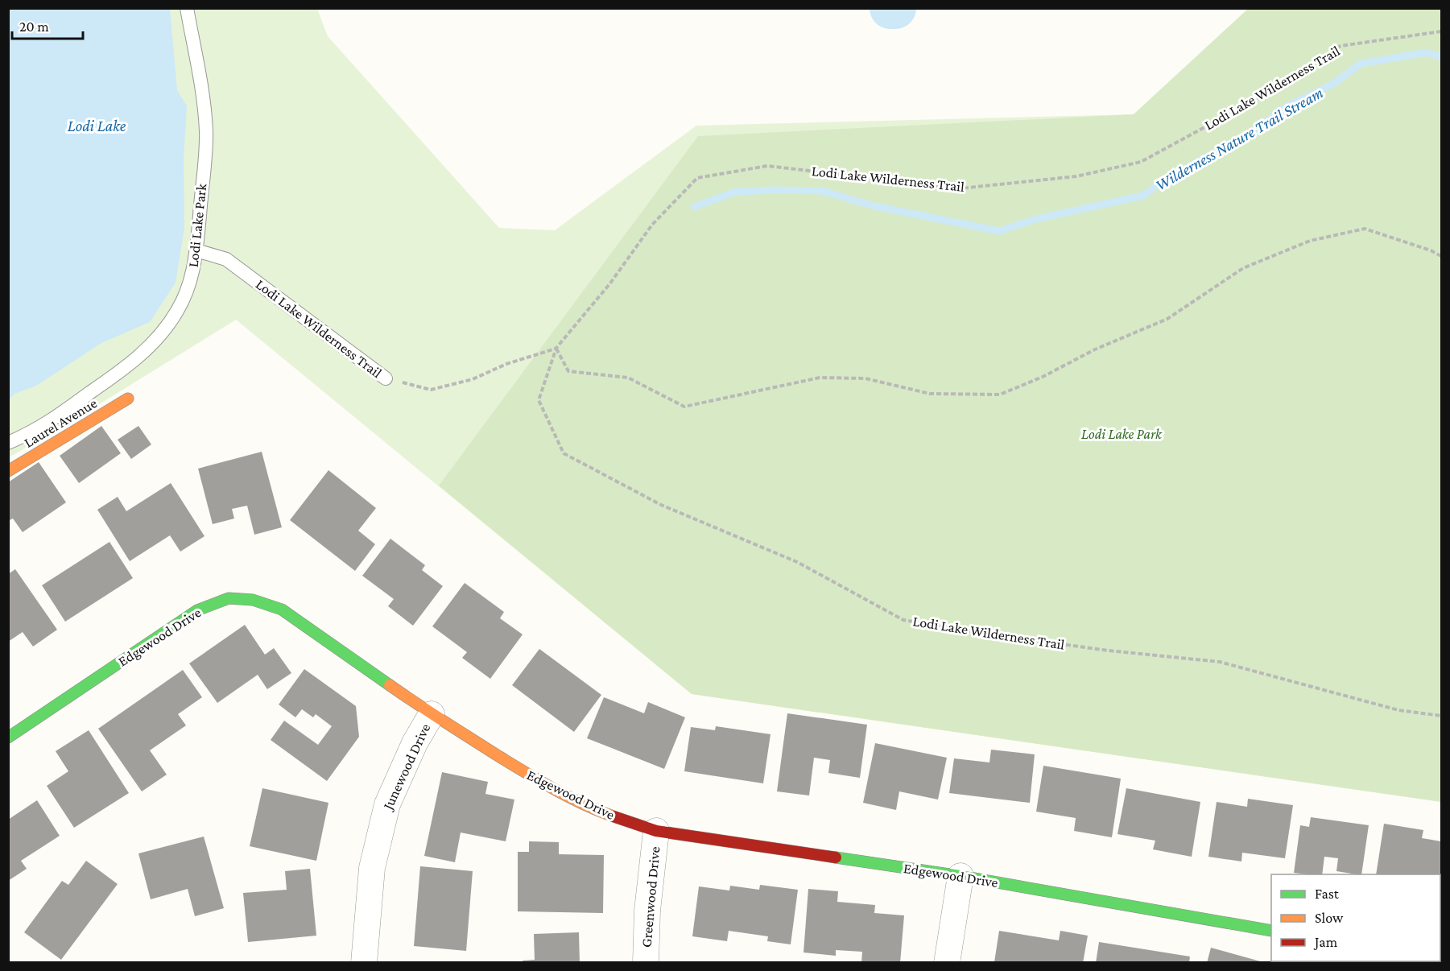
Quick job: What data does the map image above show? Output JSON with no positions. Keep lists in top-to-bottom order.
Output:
{
  "streets": {
    "street": [
      "Laurel Avenue",
      "Edgewood Drive",
      "Junewood Drive",
      "Greenwood Drive"
    ],
    "lane": ["Lodi Lake Wilderness Trail", "Lodi Lake Park"]
  },
  "crossings": [
    ["Lodi Lake Wilderness Trail", "Lodi Lake Park"],
    ["Edgewood Drive", "Junewood Drive"],
    ["Edgewood Drive", "Greenwood Drive"]
  ],
  "water": ["Lodi Lake", "Wilderness Nature Trail Stream"],
  "parks": ["Lodi Lake Park"],
  "legend": ["Fast", "Slow", "Jam"],
  "scale_bar": "20 m"
}
